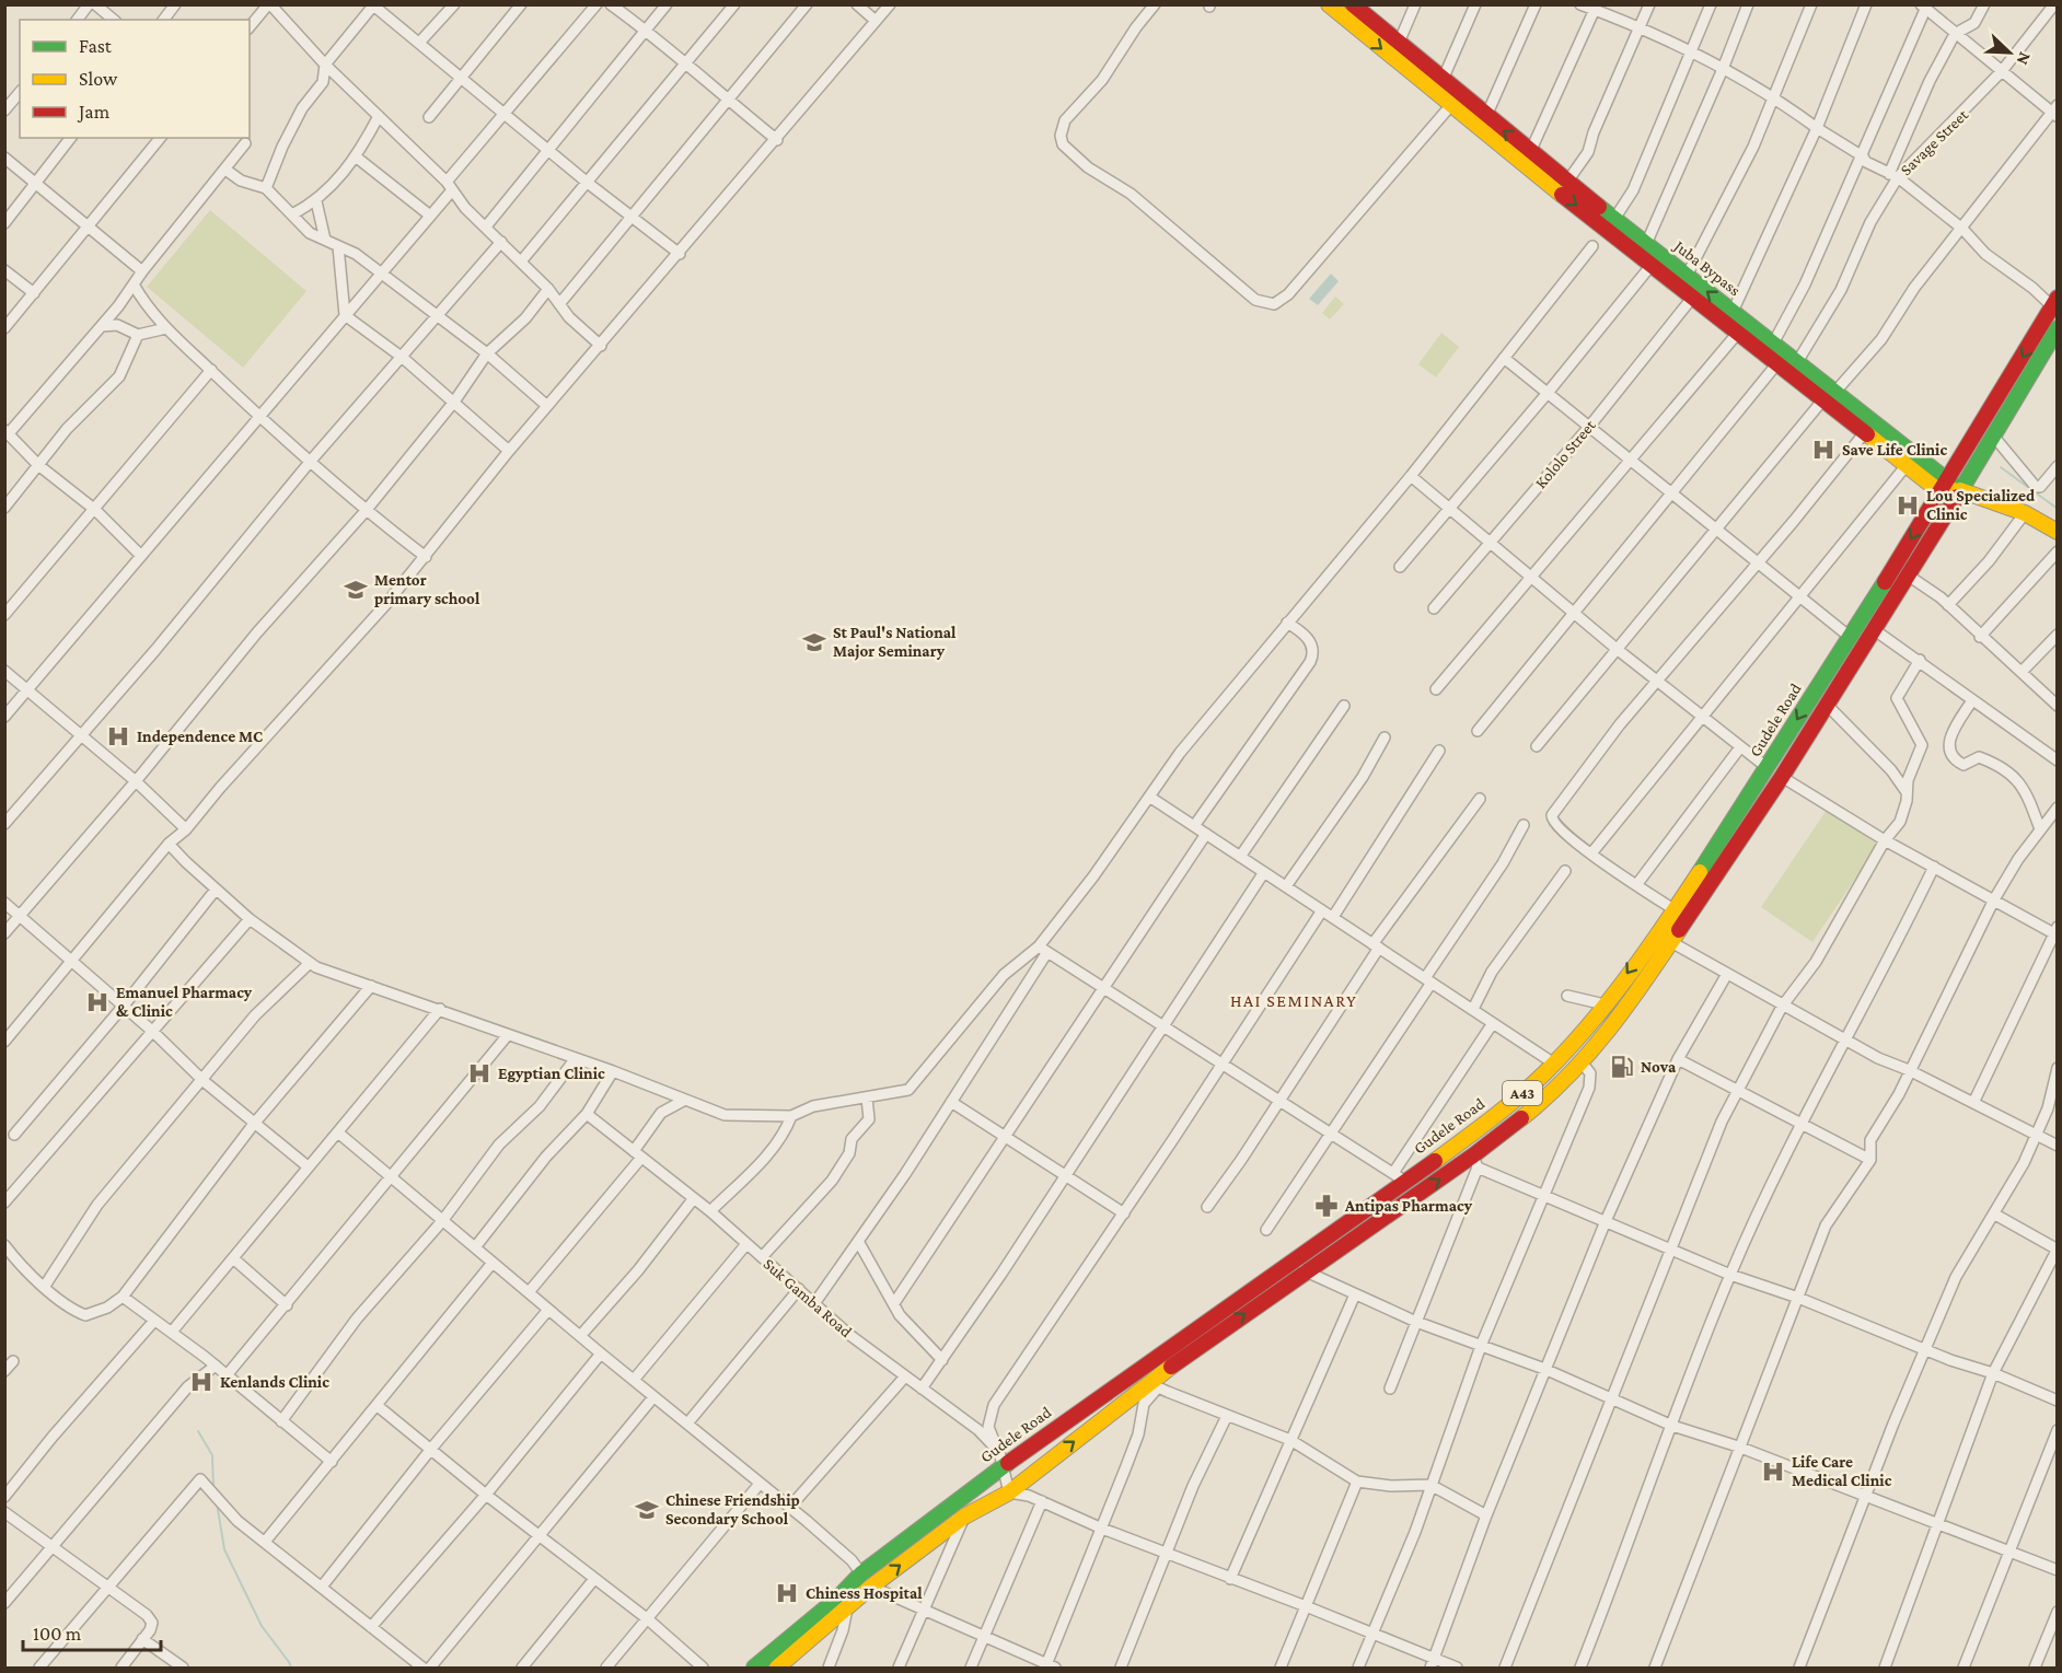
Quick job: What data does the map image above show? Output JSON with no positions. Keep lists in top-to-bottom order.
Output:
{
  "streets": {
    "main road": ["Juba Bypass", "Gudele Road", "A43"],
    "street": ["Savage Street", "Kololo Street", "Suk Gamba Road"]
  },
  "crossings": [
    ["Savage Street", "Juba Bypass"],
    ["Juba Bypass", "Kololo Street"],
    ["Juba Bypass", "Gudele Road"],
    ["Gudele Road", "Suk Gamba Road"]
  ],
  "districts": ["HAI SEMINARY"],
  "places": {
    "hospital": [
      "Save Life Clinic",
      "Lou Specialized Clinic",
      "Independence MC",
      "Emanuel Pharmacy & Clinic",
      "Egyptian Clinic",
      "Kenlands Clinic",
      "Life Care Medical Clinic",
      "Chiness Hospital"
    ],
    "school or university": ["Mentor primary school", "St Paul's National Major Seminary", "Chinese Friendship Secondary School"],
    "fuel station": ["Nova"],
    "pharmacy": ["Antipas Pharmacy"]
  },
  "legend": ["Fast", "Slow", "Jam"],
  "scale_bar": "100 m",
  "north": "bottom right"
}
